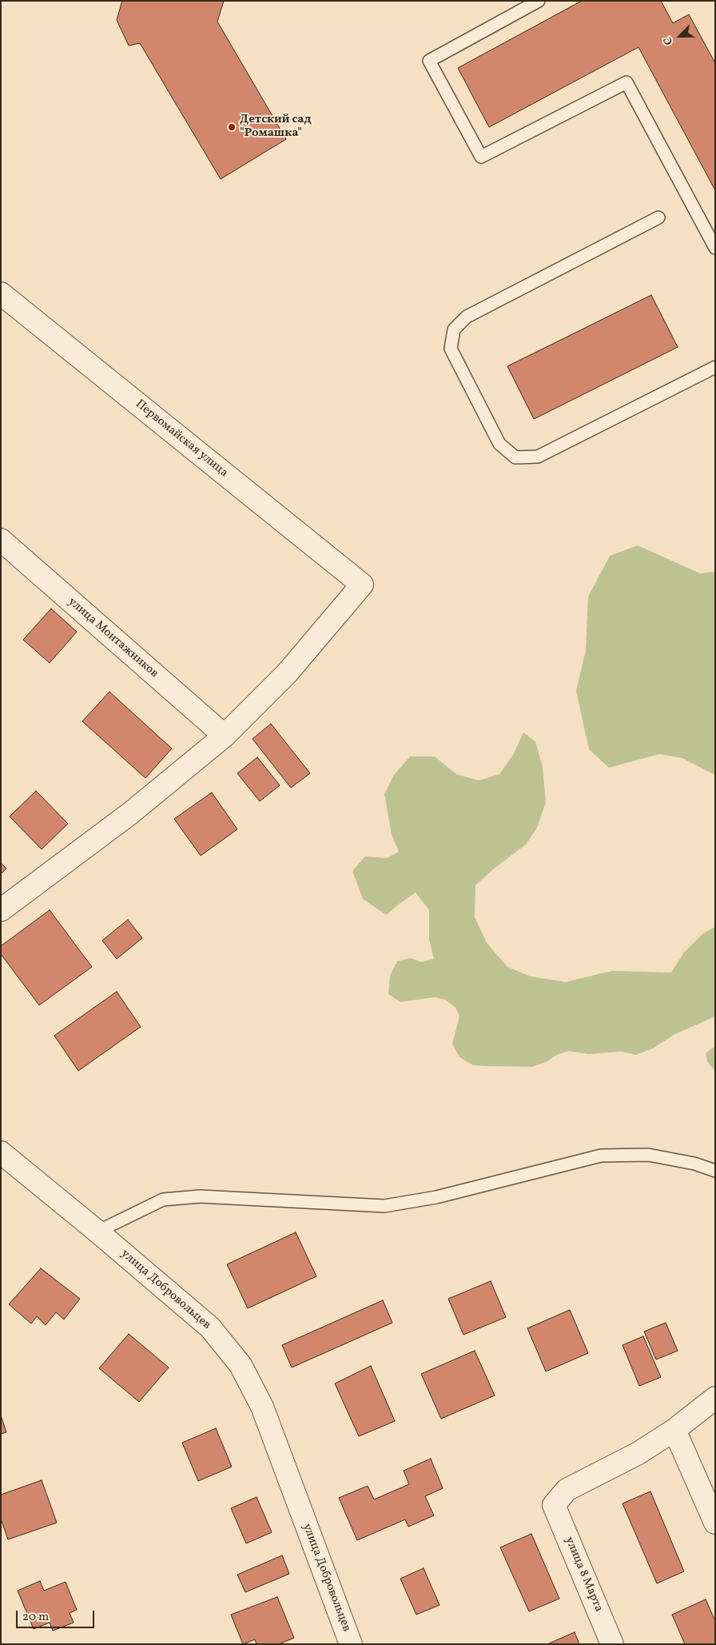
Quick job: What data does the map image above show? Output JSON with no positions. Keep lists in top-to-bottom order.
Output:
{
  "streets": {
    "street": [
      "Первомайская улица",
      "улица Монтажников",
      "улица Добровольцев",
      "улица 8 Марта"
    ]
  },
  "crossings": [
    ["Первомайская улица", "улица Монтажников"]
  ],
  "places": ["Детский сад \"Ромашка\""],
  "scale_bar": "20 m",
  "north": "bottom left"
}
